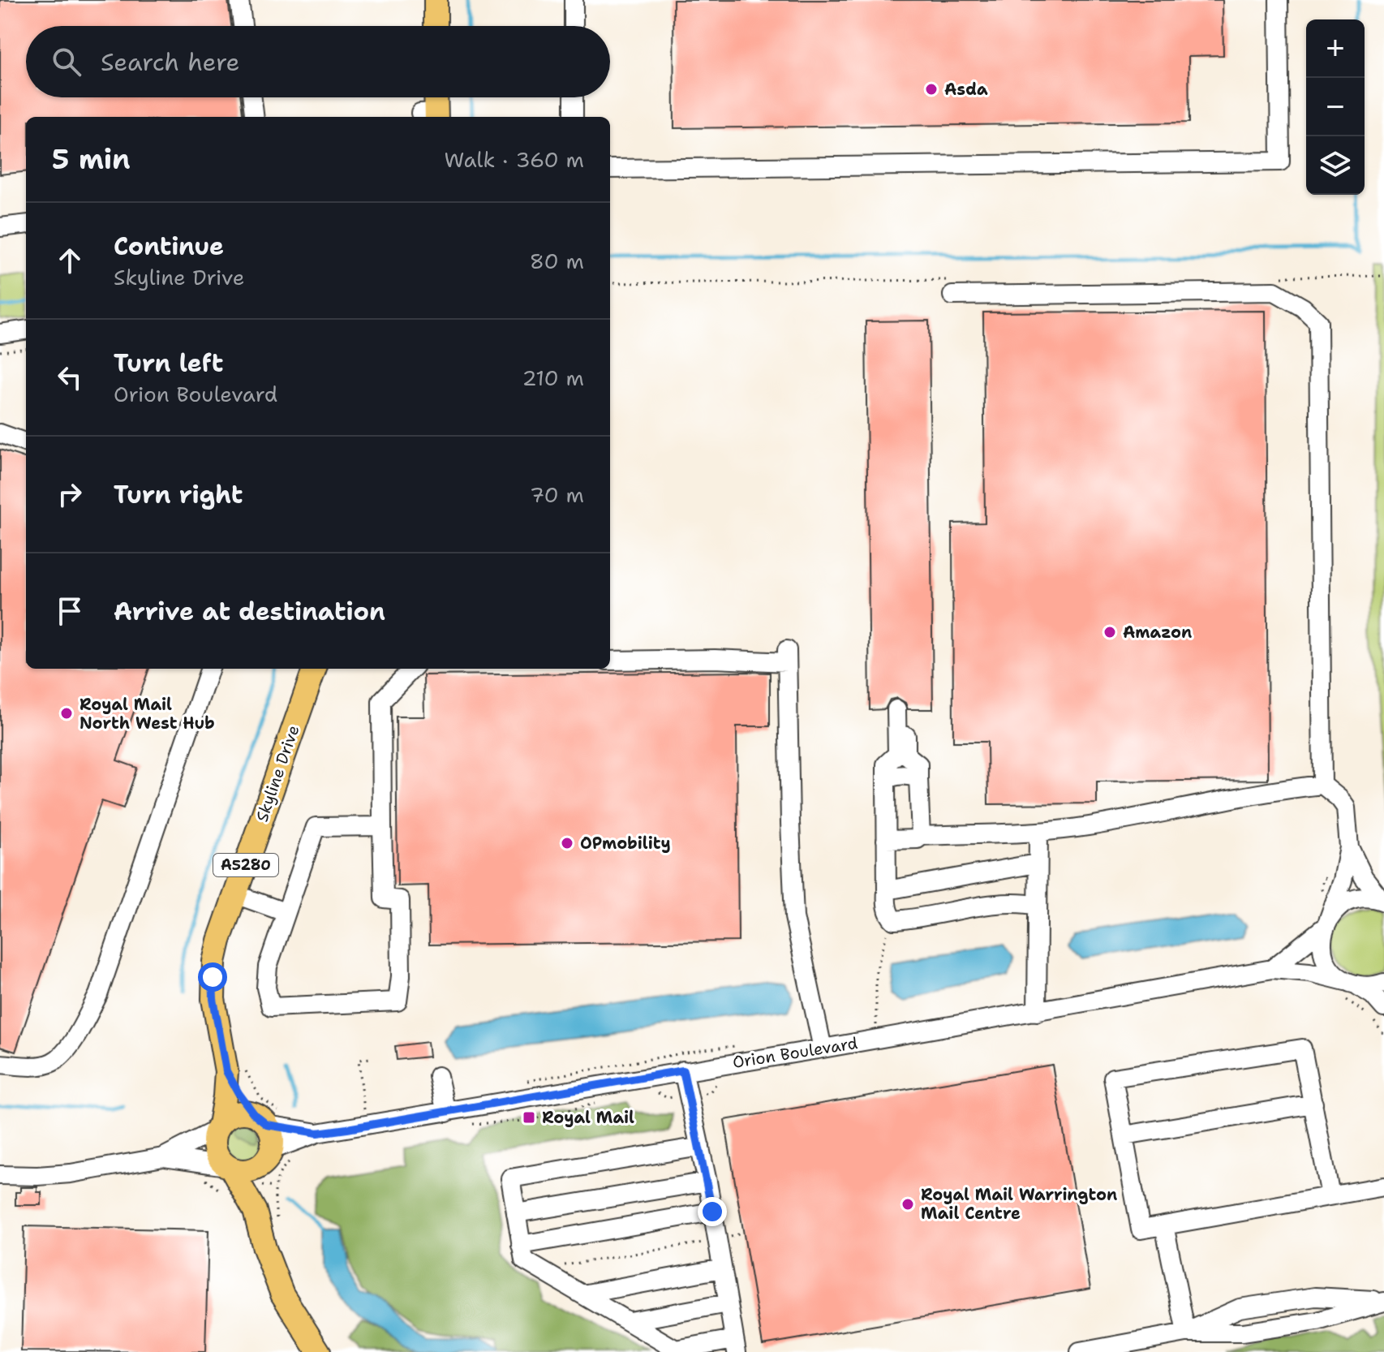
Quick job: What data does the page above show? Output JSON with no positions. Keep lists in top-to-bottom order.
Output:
{
  "streets": {
    "main road": ["Skyline Drive", "A5280"],
    "street": ["Orion Boulevard"]
  },
  "crossings": [
    ["Skyline Drive", "A5280"],
    ["Skyline Drive", "Orion Boulevard"],
    ["A5280", "Orion Boulevard"]
  ],
  "places": {
    "other": [
      "Asda",
      "Amazon",
      "Royal Mail North West Hub",
      "OPmobility",
      "Royal Mail Warrington Mail Centre"
    ],
    "transit": ["Royal Mail"]
  },
  "page": {
    "map_buttons": ["+", "−"],
    "search": "Search here",
    "heading": ["5 min", "Walk · 360 m"],
    "list": [
      ["Continue", "Skyline Drive", "80 m"],
      ["Turn left", "Orion Boulevard", "210 m"],
      ["Turn right", "70 m"],
      "Arrive at destination"
    ]
  }
}
